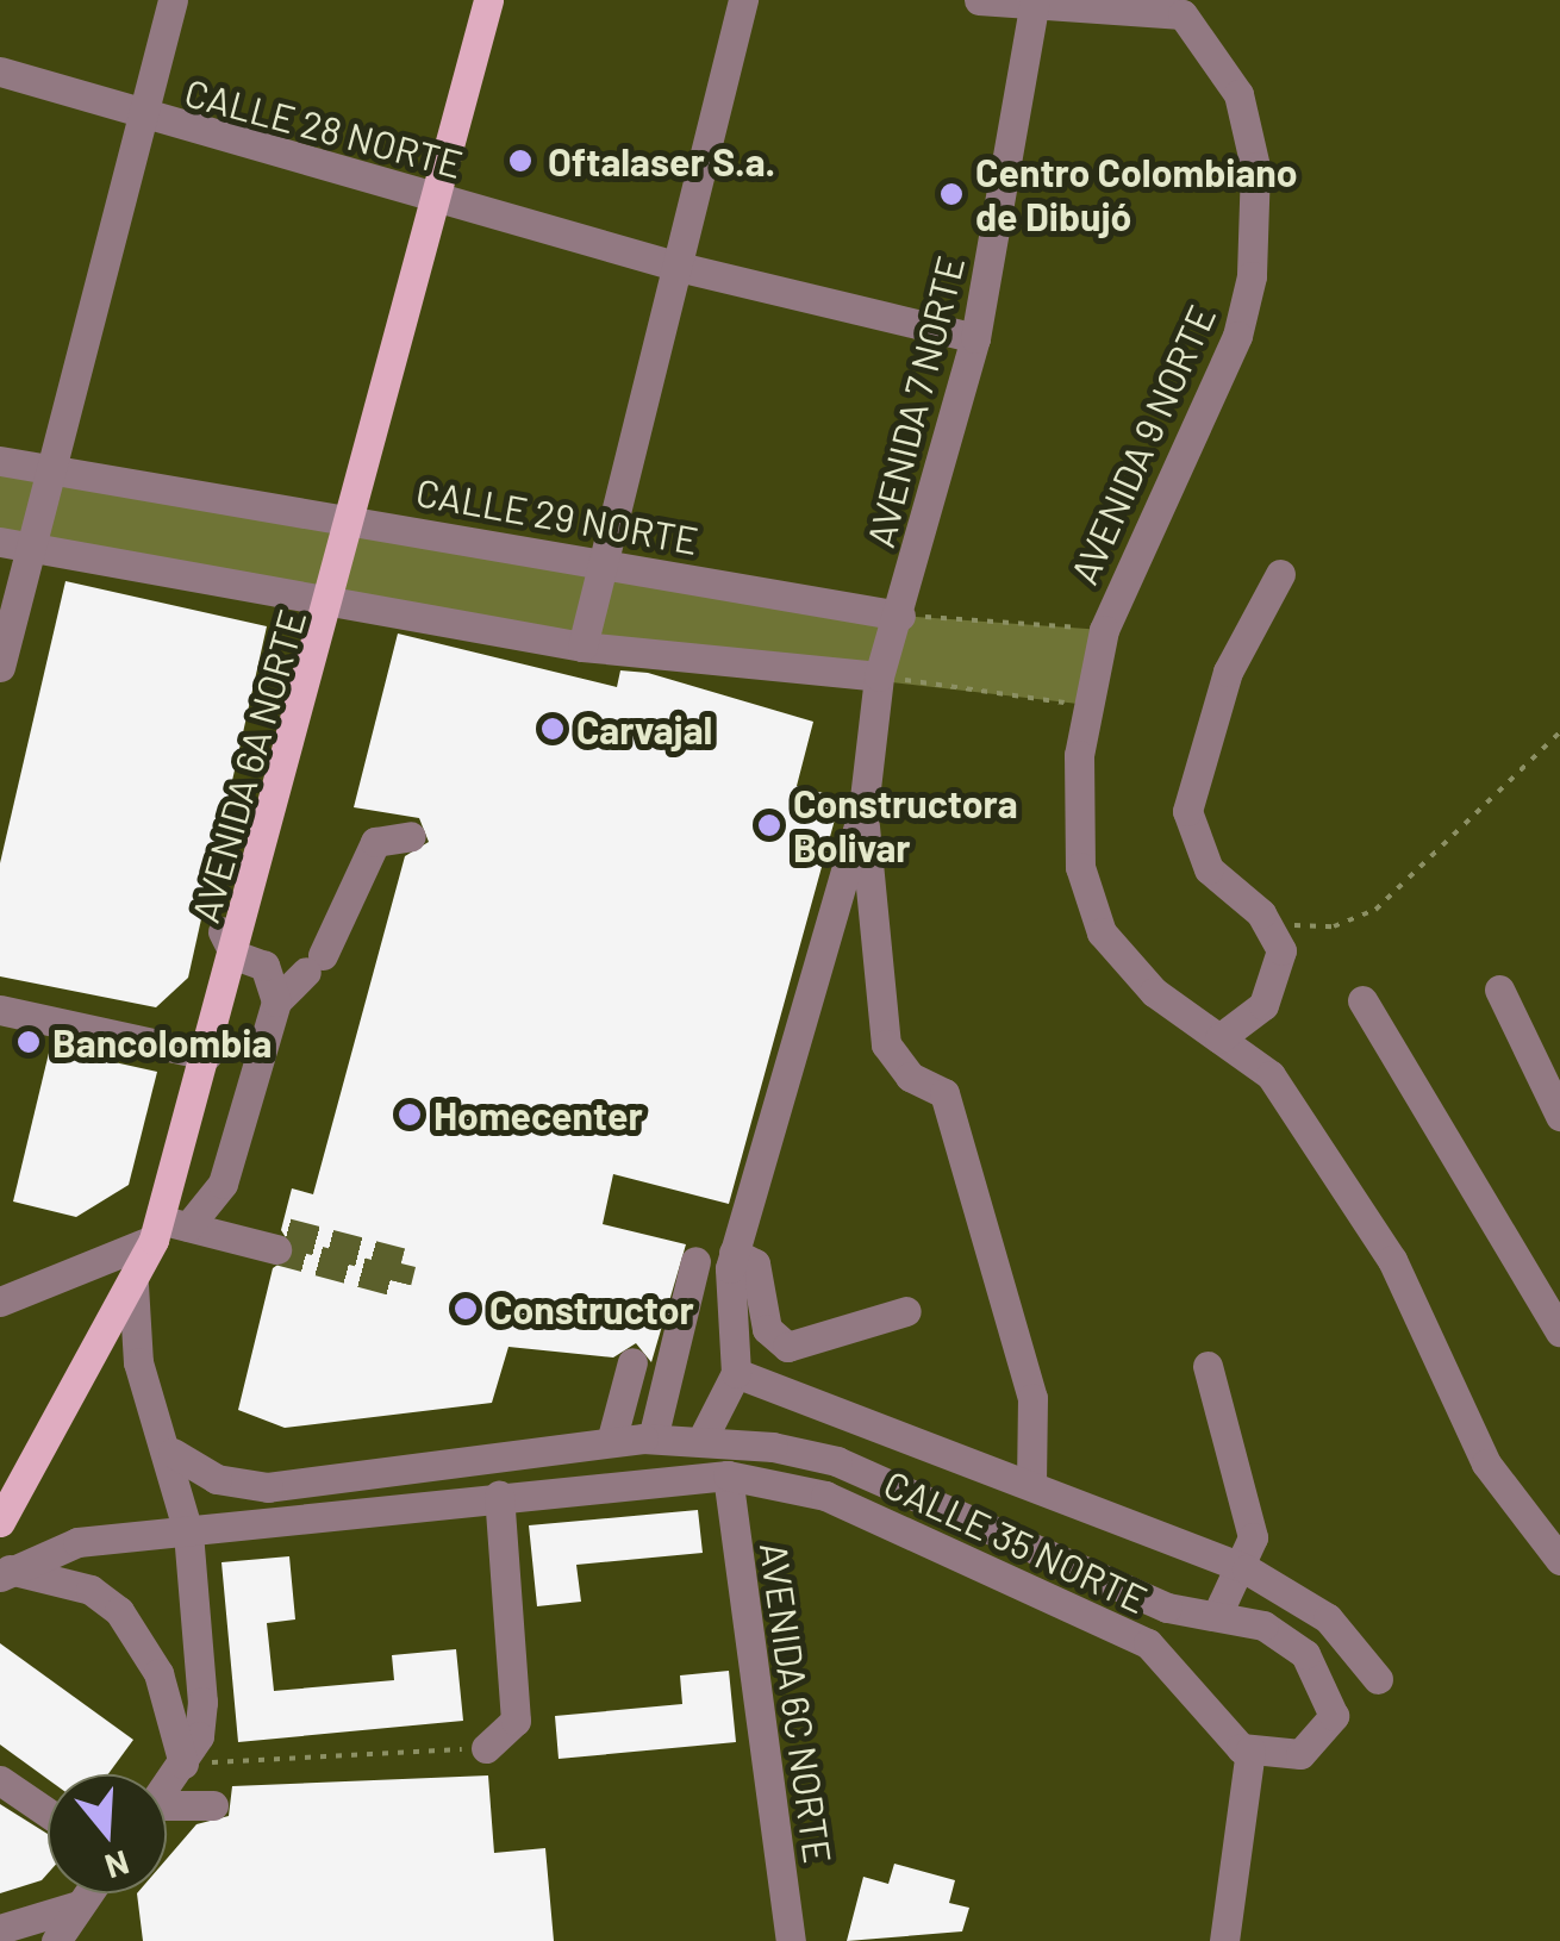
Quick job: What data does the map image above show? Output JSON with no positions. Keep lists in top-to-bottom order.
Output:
{
  "streets": {
    "main road": ["AVENIDA 6A NORTE"],
    "street": [
      "CALLE 28 NORTE",
      "AVENIDA 7 NORTE",
      "AVENIDA 9 NORTE",
      "CALLE 29 NORTE",
      "CALLE 35 NORTE",
      "AVENIDA 6C NORTE"
    ]
  },
  "crossings": [
    ["CALLE 28 NORTE", "AVENIDA 7 NORTE"],
    ["CALLE 28 NORTE", "AVENIDA 6A NORTE"],
    ["AVENIDA 7 NORTE", "CALLE 29 NORTE"],
    ["CALLE 29 NORTE", "AVENIDA 6A NORTE"],
    ["CALLE 35 NORTE", "AVENIDA 6C NORTE"]
  ],
  "places": [
    "Oftalaser S.a.",
    "Centro Colombiano de Dibujó",
    "Carvajal",
    "Constructora Bolivar",
    "Bancolombia",
    "Homecenter",
    "Constructor"
  ],
  "north": "bottom"
}
